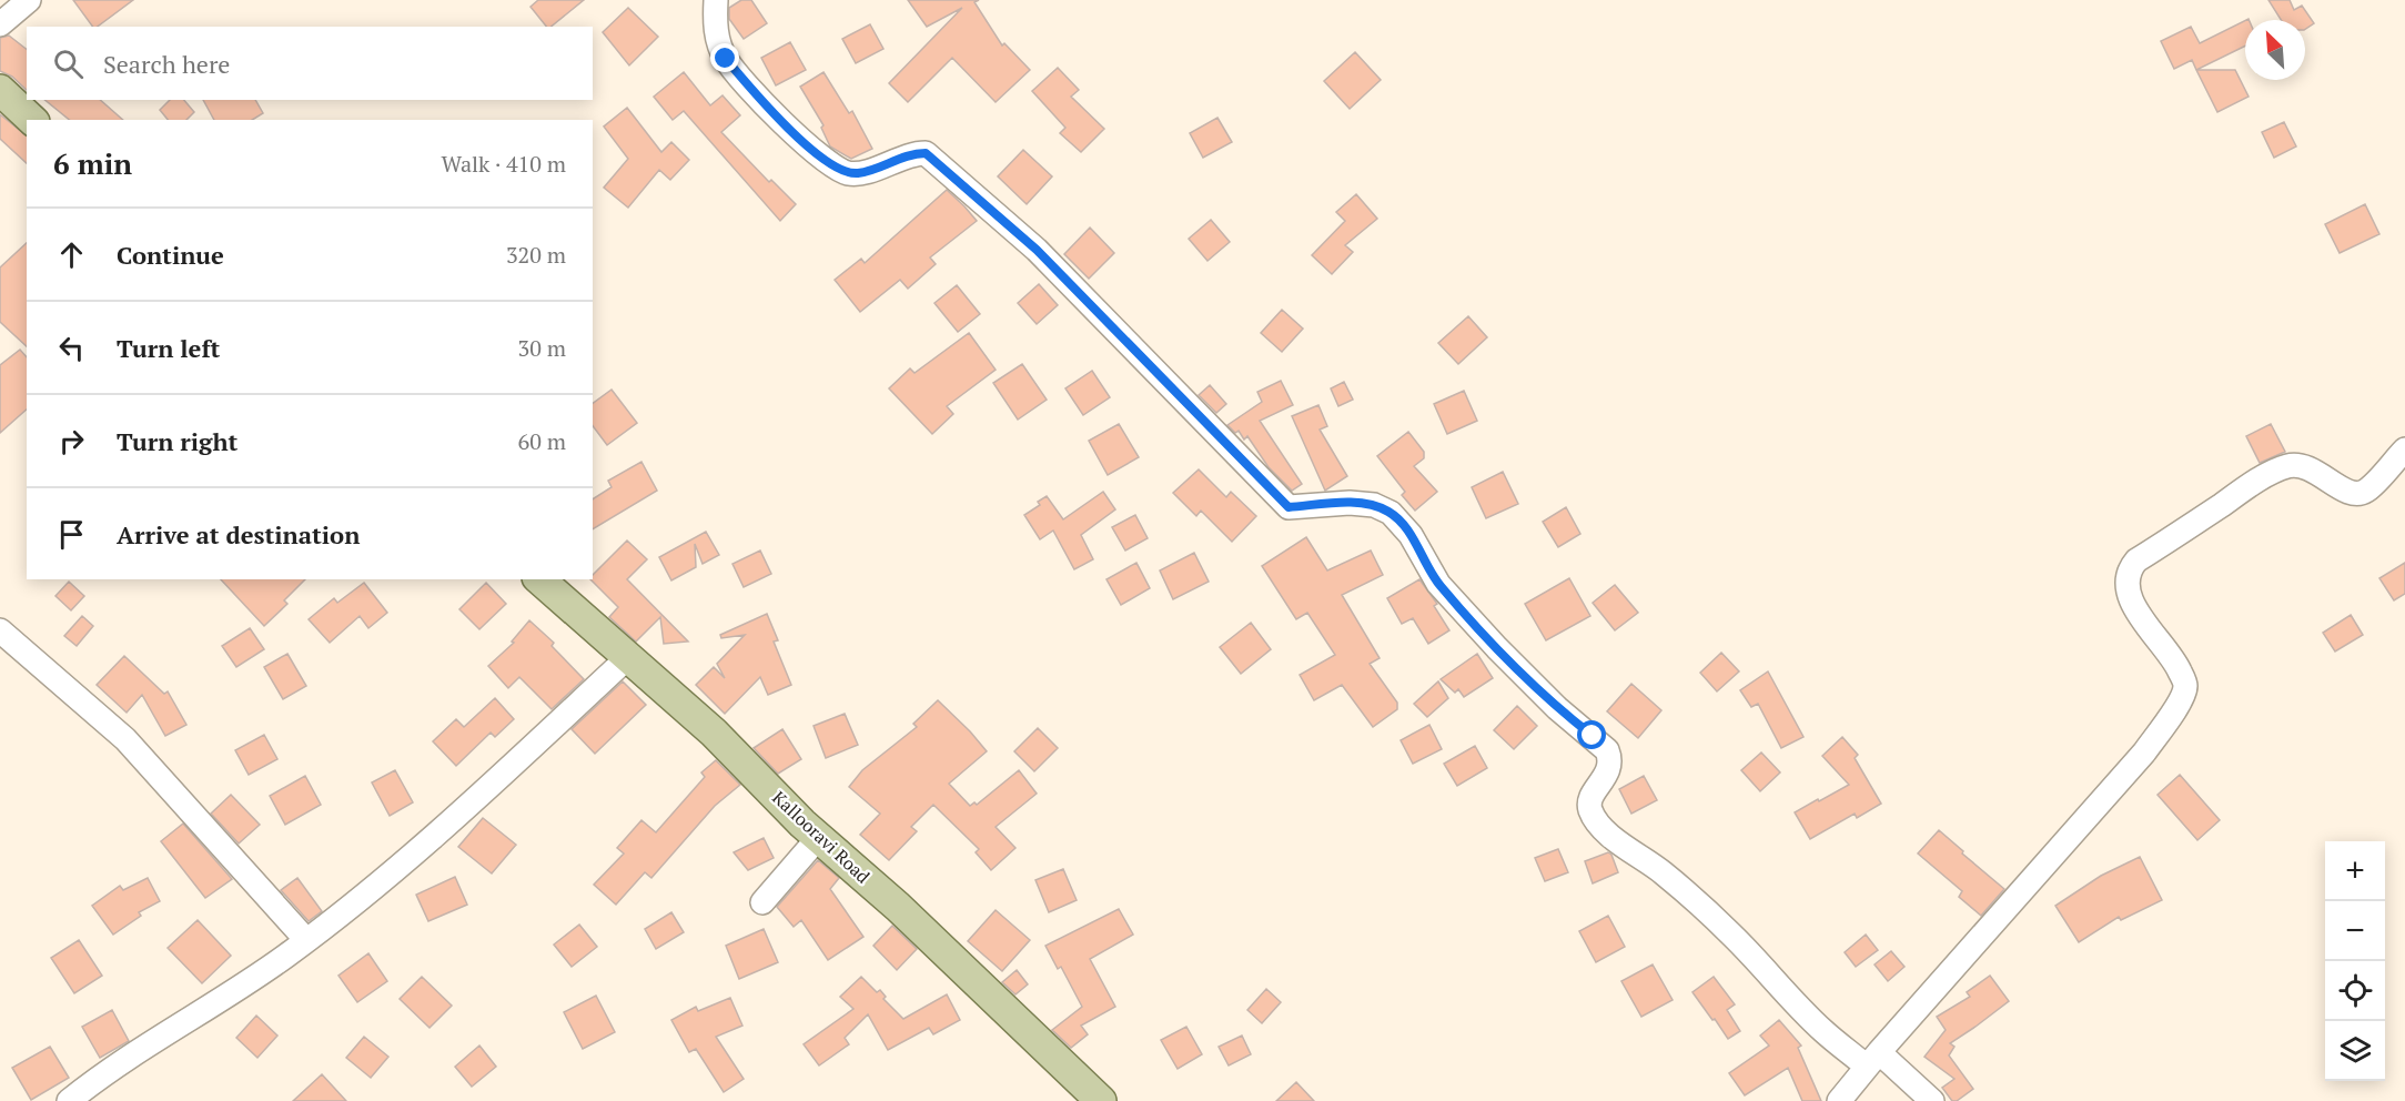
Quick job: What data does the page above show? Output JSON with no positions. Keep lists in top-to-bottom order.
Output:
{
  "streets": {
    "main road": ["Kallooravi Road"]
  },
  "north": "top left",
  "page": {
    "search": "Search here",
    "heading": ["6 min", "Walk · 410 m"],
    "list": [
      ["Continue", "320 m"],
      ["Turn left", "30 m"],
      ["Turn right", "60 m"],
      "Arrive at destination"
    ],
    "map_buttons": ["+", "−"]
  }
}
